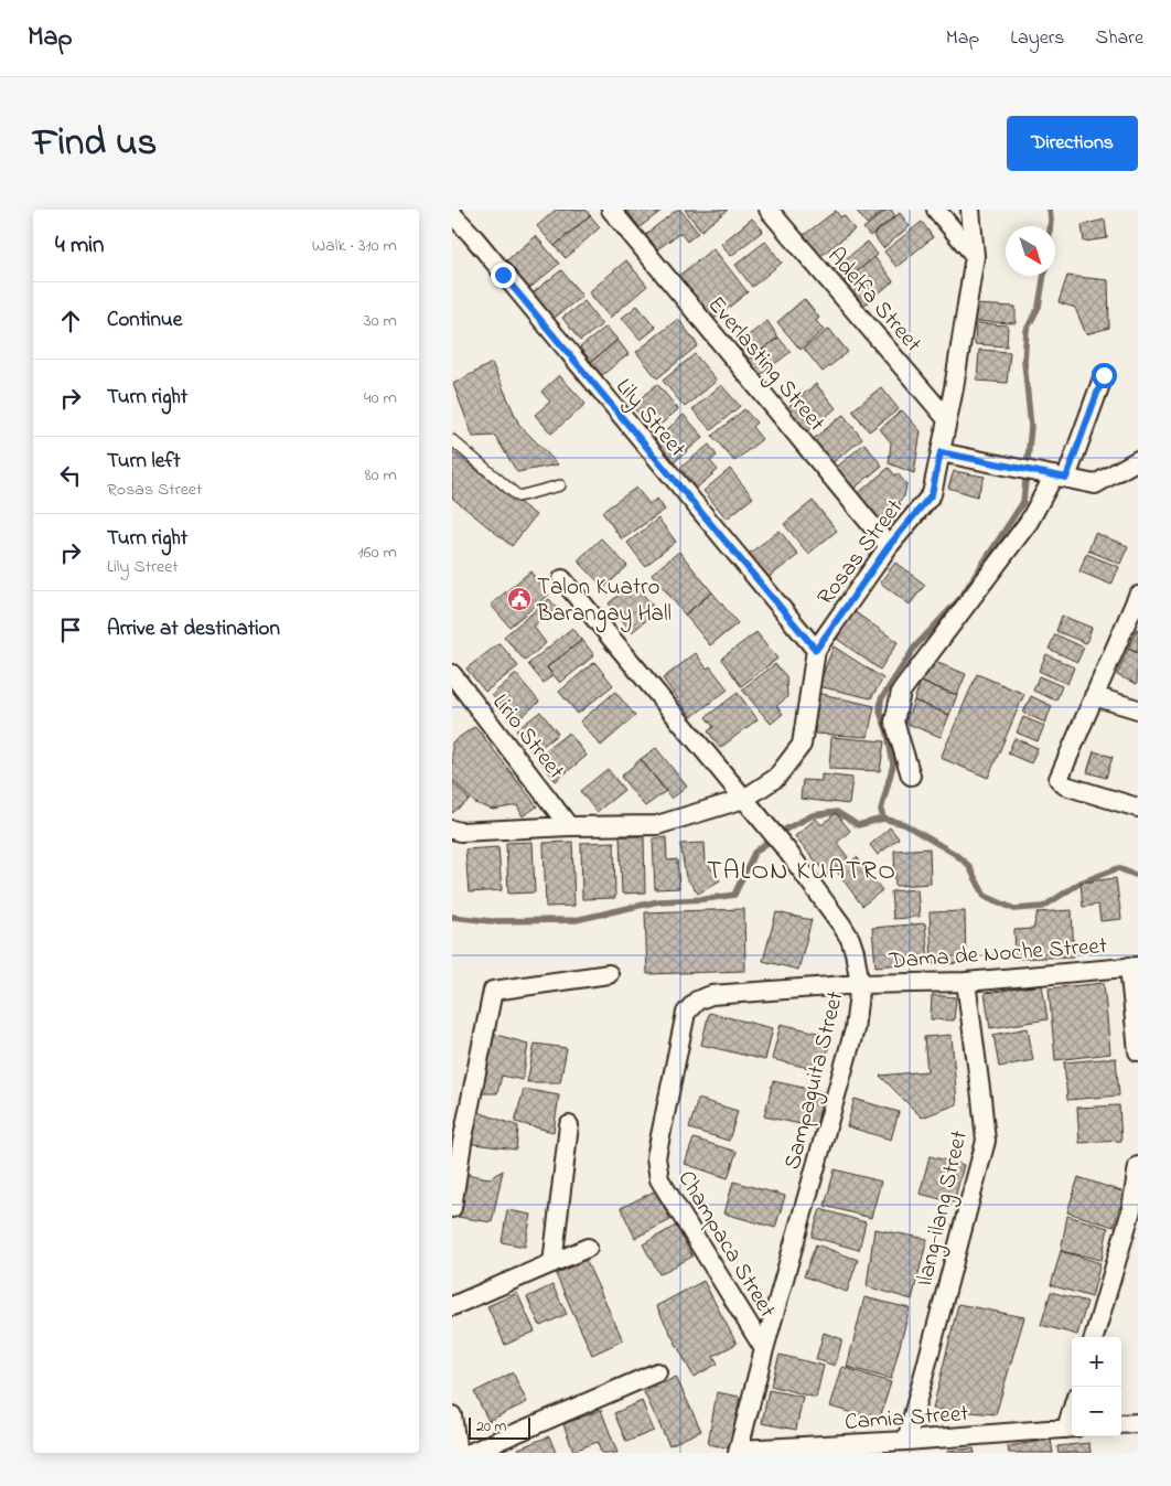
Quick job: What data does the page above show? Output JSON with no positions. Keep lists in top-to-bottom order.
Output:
{
  "streets": {
    "street": [
      "Adelfa Street",
      "Everlasting Street",
      "Lily Street",
      "Rosas Street",
      "Lirio Street",
      "Dama de Noche Street",
      "Sampaguita Street",
      "Ilang-ilang Street",
      "Champaca Street",
      "Camia Street"
    ]
  },
  "crossings": [
    ["Adelfa Street", "Rosas Street"],
    ["Everlasting Street", "Rosas Street"],
    ["Lily Street", "Rosas Street"],
    ["Rosas Street", "Lirio Street"],
    ["Rosas Street", "Sampaguita Street"],
    ["Dama de Noche Street", "Sampaguita Street"],
    ["Dama de Noche Street", "Ilang-ilang Street"],
    ["Dama de Noche Street", "Champaca Street"],
    ["Sampaguita Street", "Champaca Street"],
    ["Sampaguita Street", "Camia Street"],
    ["Ilang-ilang Street", "Camia Street"]
  ],
  "districts": ["TALON KUATRO"],
  "places": {
    "public building": ["Talon Kuatro Barangay Hall"]
  },
  "scale_bar": "20 m",
  "north": "bottom right",
  "page": {
    "header": "Map",
    "nav": ["Map", "Layers", "Share"],
    "title": "Find us",
    "buttons": "Directions",
    "heading": ["4 min", "Walk · 310 m"],
    "list": [
      ["Continue", "30 m"],
      ["Turn right", "40 m"],
      ["Turn left", "Rosas Street", "80 m"],
      ["Turn right", "Lily Street", "160 m"],
      "Arrive at destination"
    ],
    "map_buttons": ["+", "−"],
    "scale": "20 m"
  }
}
